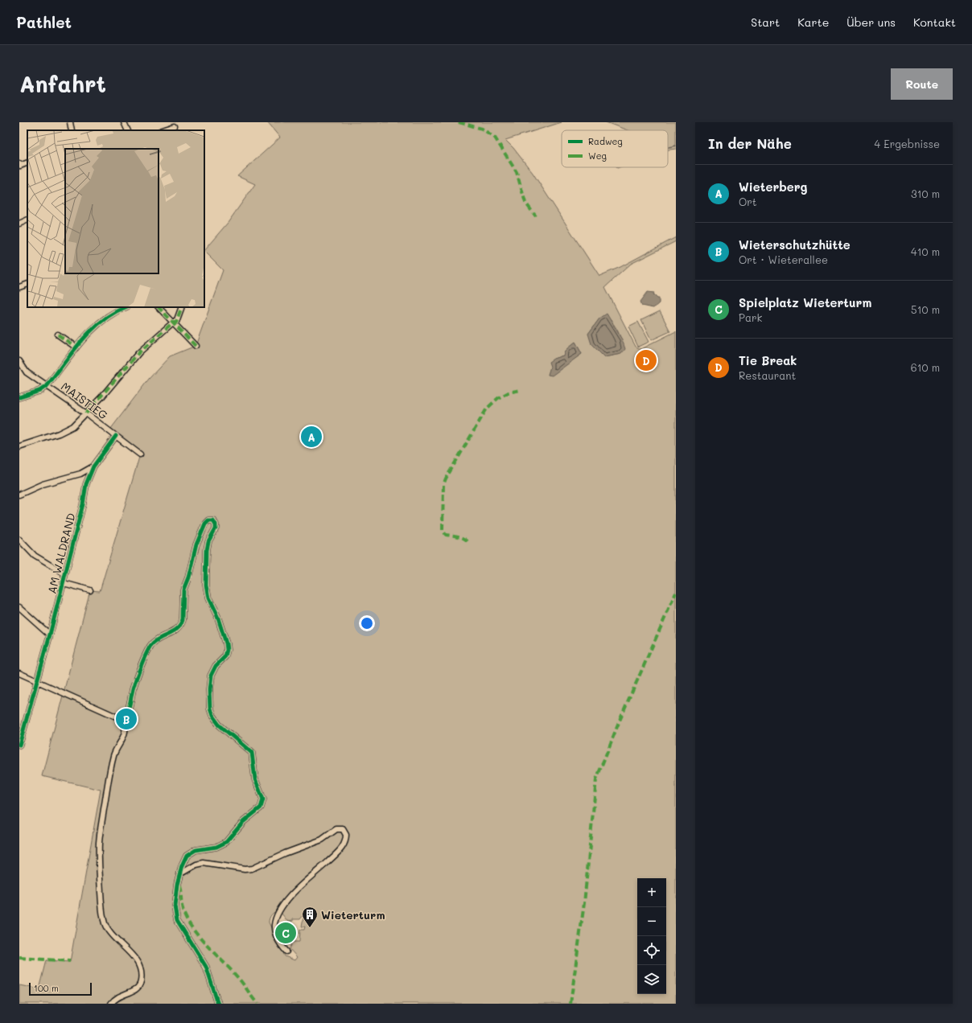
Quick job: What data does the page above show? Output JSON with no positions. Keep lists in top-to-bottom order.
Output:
{
  "streets": {
    "street": ["MAISTIEG", "AM WALDRAND"]
  },
  "crossings": [
    ["MAISTIEG", "AM WALDRAND"]
  ],
  "places": {
    "building": ["Wieterturm"]
  },
  "legend": ["Radweg", "Weg"],
  "scale_bar": "100 m",
  "page": {
    "header": "Pathlet",
    "nav": [
      "Start",
      "Karte",
      "Über uns",
      "Kontakt"
    ],
    "buttons": "Route",
    "title": "Anfahrt",
    "heading": ["In der Nähe", "4 Ergebnisse"],
    "list": [
      {
        "mark": "A",
        "name": "Wieterberg",
        "note": "Ort",
        "value": "310 m"
      },
      {
        "mark": "B",
        "name": "Wieterschutzhütte",
        "note": "Ort · Wieterallee",
        "value": "410 m"
      },
      {
        "mark": "C",
        "name": "Spielplatz Wieterturm",
        "note": "Park",
        "value": "510 m"
      },
      {
        "mark": "D",
        "name": "Tie Break",
        "note": "Restaurant",
        "value": "610 m"
      }
    ],
    "pins": [
      "D",
      "A",
      "B",
      "C"
    ],
    "map_buttons": ["+", "−"],
    "scale": "100 m"
  }
}
